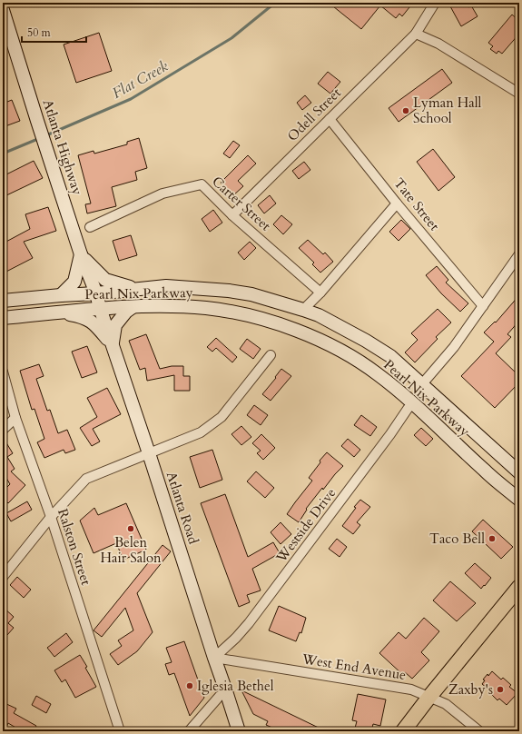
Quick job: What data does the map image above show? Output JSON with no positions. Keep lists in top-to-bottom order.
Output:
{
  "streets": {
    "main road": ["Atlanta Highway", "Pearl Nix Parkway", "Atlanta Road"],
    "street": [
      "Odell Street",
      "Carter Street",
      "Tate Street",
      "Westside Drive",
      "Ralston Street",
      "West End Avenue"
    ]
  },
  "crossings": [
    ["Odell Street", "Carter Street"],
    ["Odell Street", "Tate Street"],
    ["Atlanta Highway", "Pearl Nix Parkway"],
    ["Atlanta Highway", "Atlanta Road"],
    ["Pearl Nix Parkway", "Atlanta Road"],
    ["Pearl Nix Parkway", "Westside Drive"],
    ["Atlanta Road", "Westside Drive"],
    ["Atlanta Road", "West End Avenue"],
    ["Westside Drive", "West End Avenue"]
  ],
  "water": ["Flat Creek"],
  "places": [
    "Lyman Hall School",
    "Belen Hair Salon",
    "Taco Bell",
    "Iglesia Bethel",
    "Zaxby's"
  ],
  "scale_bar": "50 m"
}
